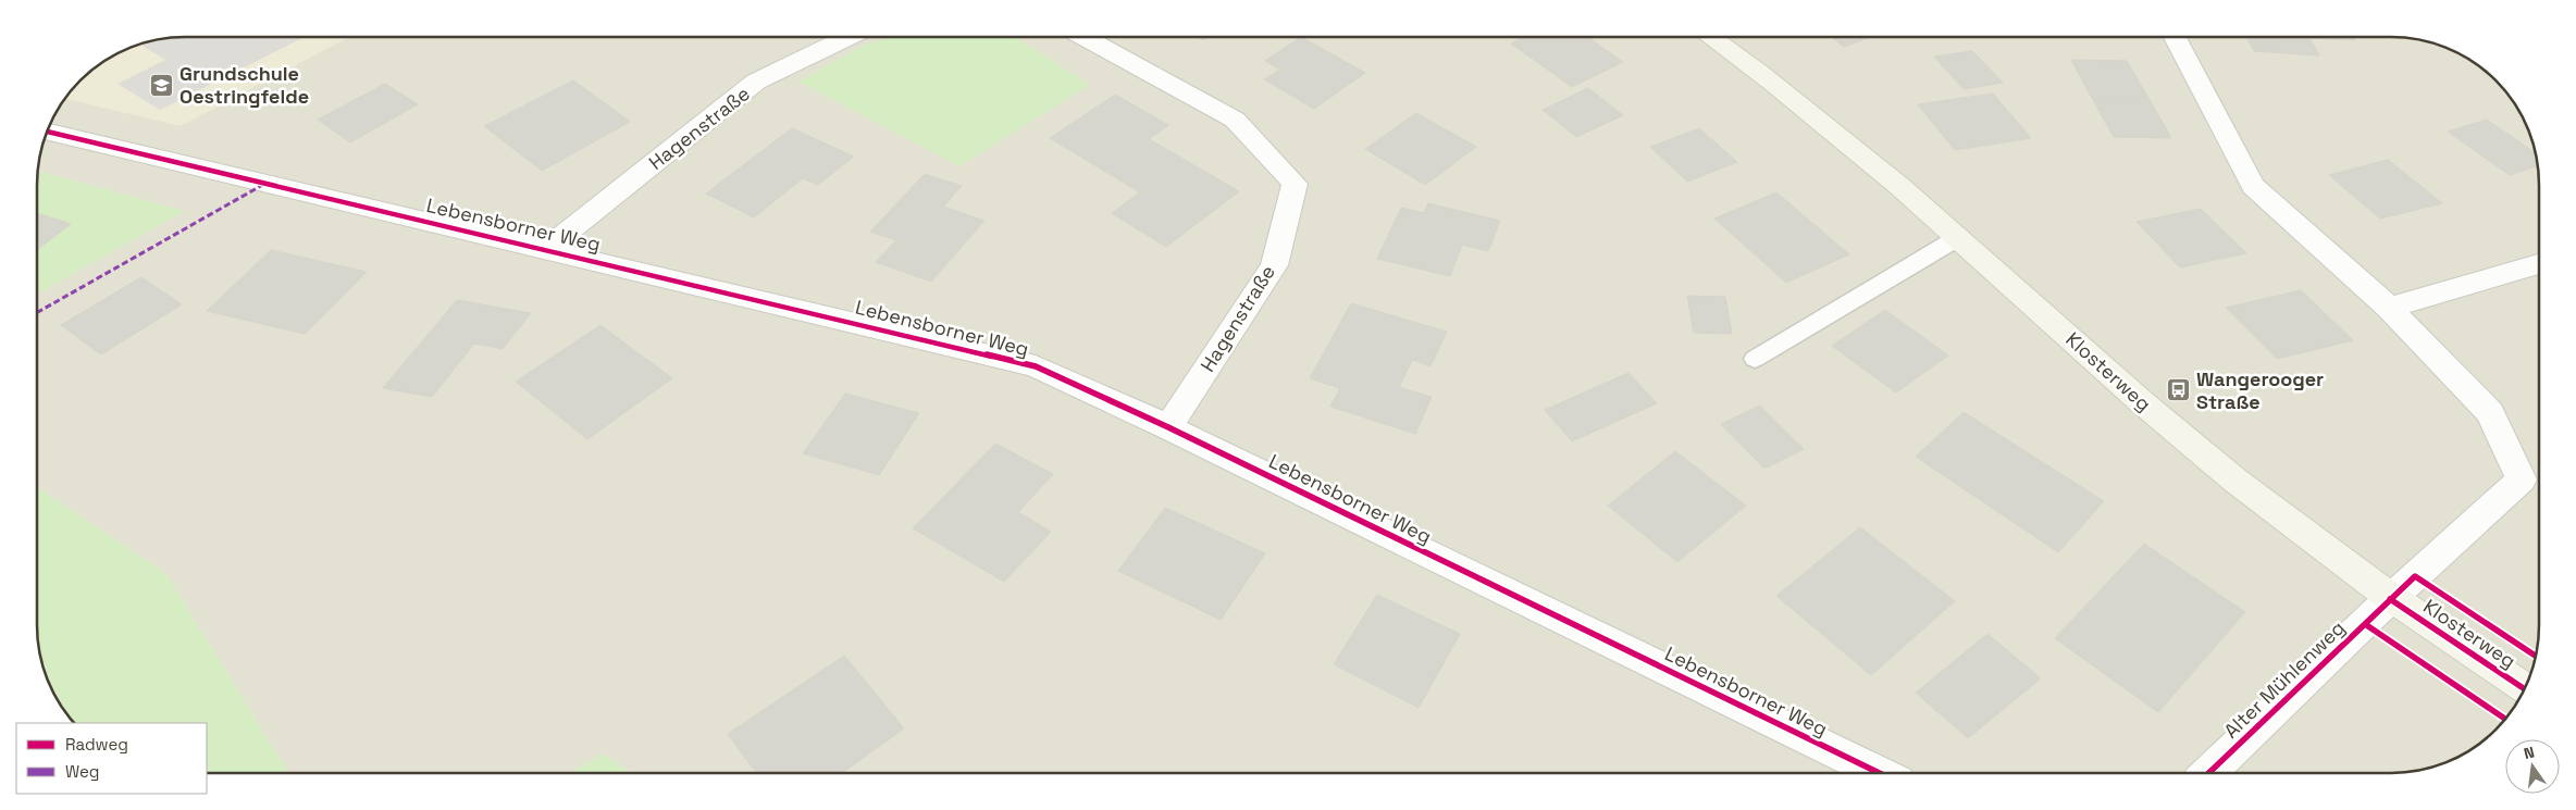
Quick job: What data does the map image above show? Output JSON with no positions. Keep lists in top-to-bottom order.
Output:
{
  "streets": {
    "street": [
      "Hagenstraße",
      "Lebensborner Weg",
      "Klosterweg",
      "Alter Mühlenweg"
    ]
  },
  "crossings": [
    ["Hagenstraße", "Lebensborner Weg"],
    ["Klosterweg", "Alter Mühlenweg"]
  ],
  "places": {
    "school or university": ["Grundschule Oestringfelde"],
    "bus stop": ["Wangerooger Straße"]
  },
  "legend": ["Radweg", "Weg"],
  "north": "top"
}
